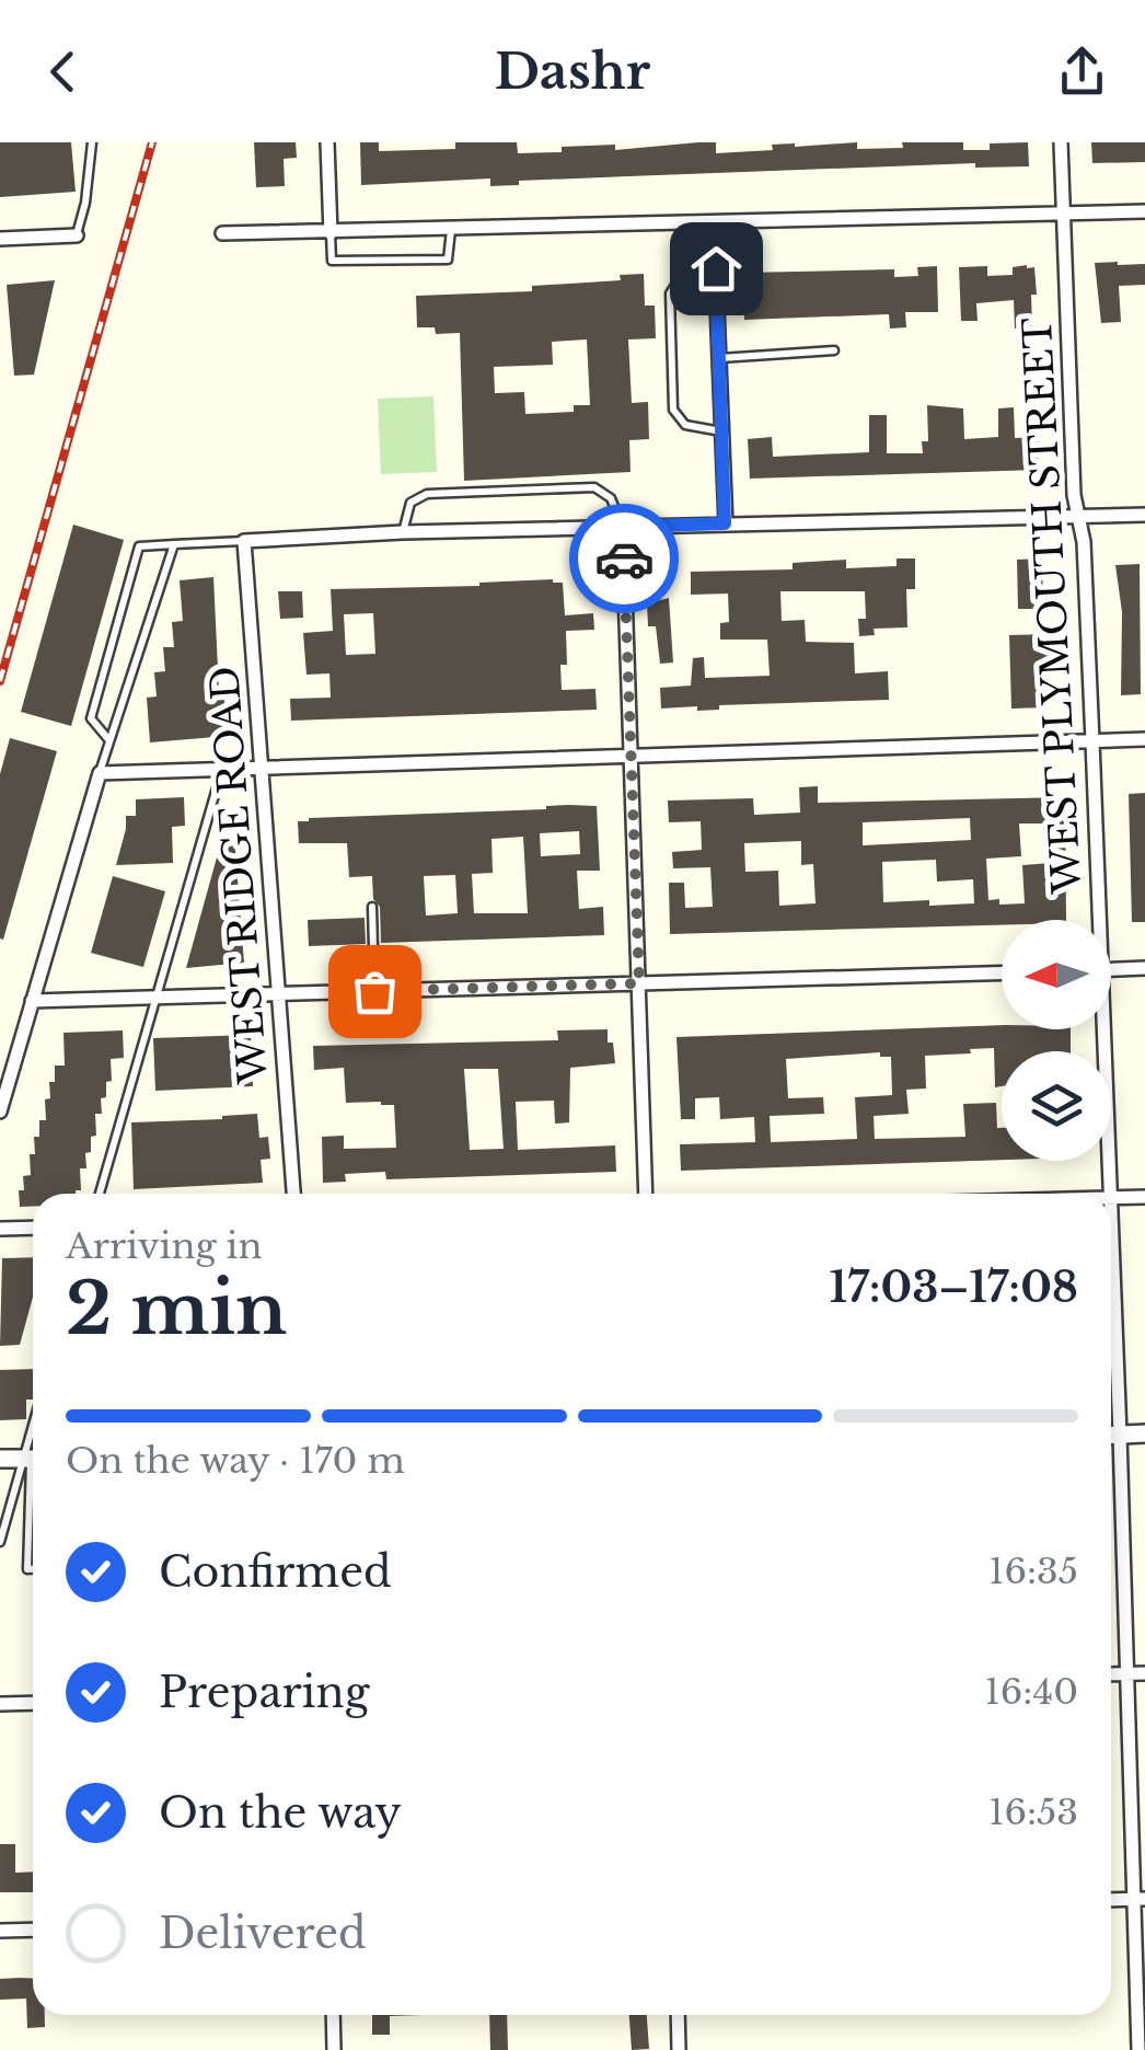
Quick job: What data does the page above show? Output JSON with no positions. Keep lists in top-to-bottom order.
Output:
{
  "streets": {
    "street": ["WEST PLYMOUTH STREET", "WEST RIDGE ROAD"]
  },
  "north": "left",
  "page": {
    "header": "Dashr",
    "heading": ["2 min", "Arriving in", "17:03–17:08"],
    "bar": "On the way · 170 m",
    "list": [
      ["Confirmed", "16:35"],
      ["Preparing", "16:40"],
      ["On the way", "16:53"],
      "Delivered"
    ]
  }
}
